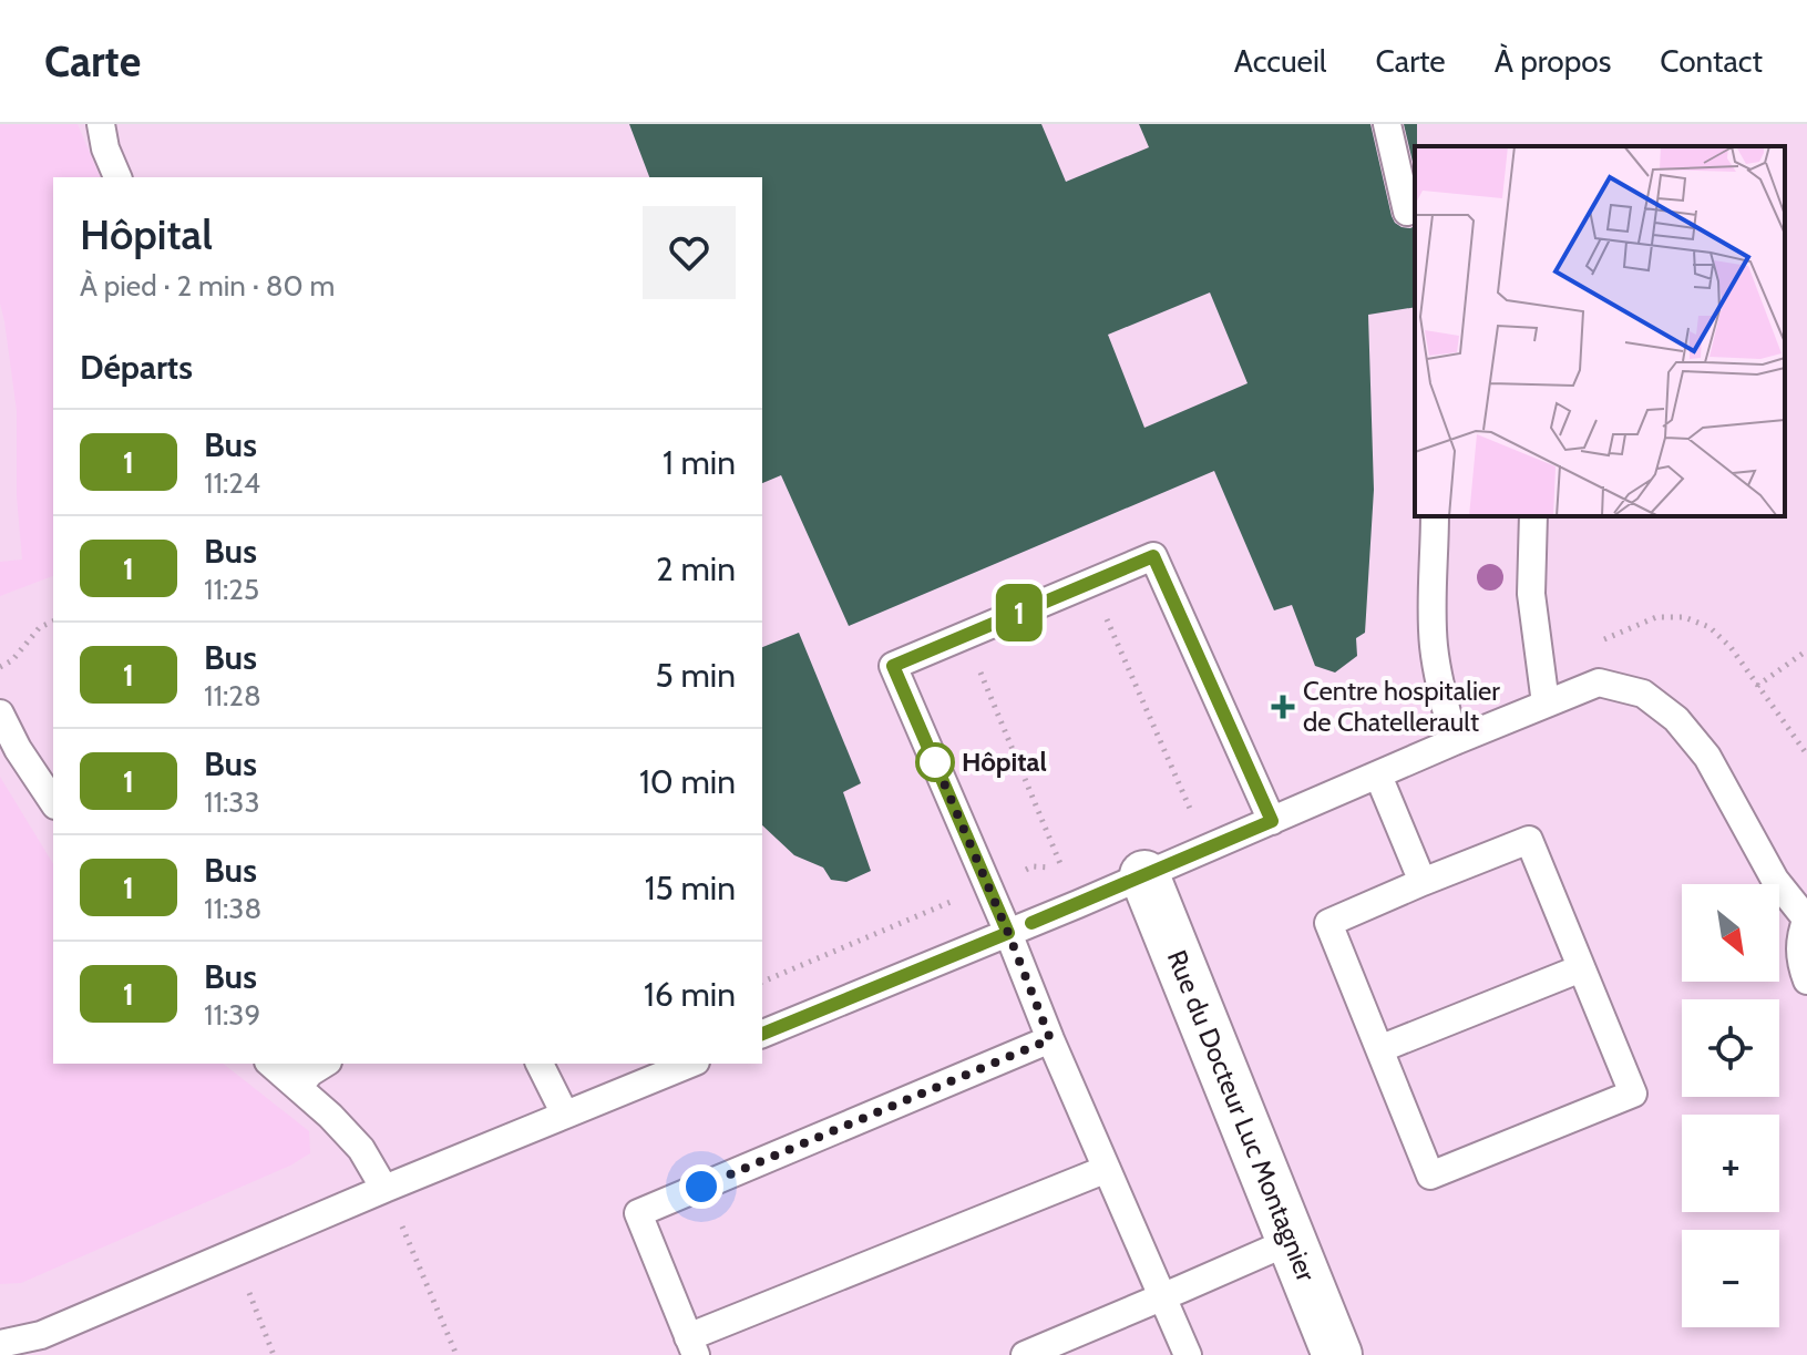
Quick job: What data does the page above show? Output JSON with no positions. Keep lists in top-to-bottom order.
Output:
{
  "streets": {
    "street": ["Rue du Docteur Luc Montagnier"]
  },
  "places": {
    "health": ["Centre hospitalier de Chatellerault"],
    "other": ["Hôpital"]
  },
  "lines": ["bus line 1"],
  "north": "bottom right",
  "page": {
    "header": "Carte",
    "nav": [
      "Accueil",
      "Carte",
      "À propos",
      "Contact"
    ],
    "on_map": "1",
    "heading": [
      ["Hôpital", "À pied · 2 min · 80 m"],
      "Départs"
    ],
    "list": [
      {
        "mark": "1",
        "name": "Bus",
        "note": "11:24",
        "value": "1 min"
      },
      {
        "mark": "1",
        "name": "Bus",
        "note": "11:25",
        "value": "2 min"
      },
      {
        "mark": "1",
        "name": "Bus",
        "note": "11:28",
        "value": "5 min"
      },
      {
        "mark": "1",
        "name": "Bus",
        "note": "11:33",
        "value": "10 min"
      },
      {
        "mark": "1",
        "name": "Bus",
        "note": "11:38",
        "value": "15 min"
      },
      {
        "mark": "1",
        "name": "Bus",
        "note": "11:39",
        "value": "16 min"
      }
    ],
    "map_buttons": ["+", "−"]
  }
}
